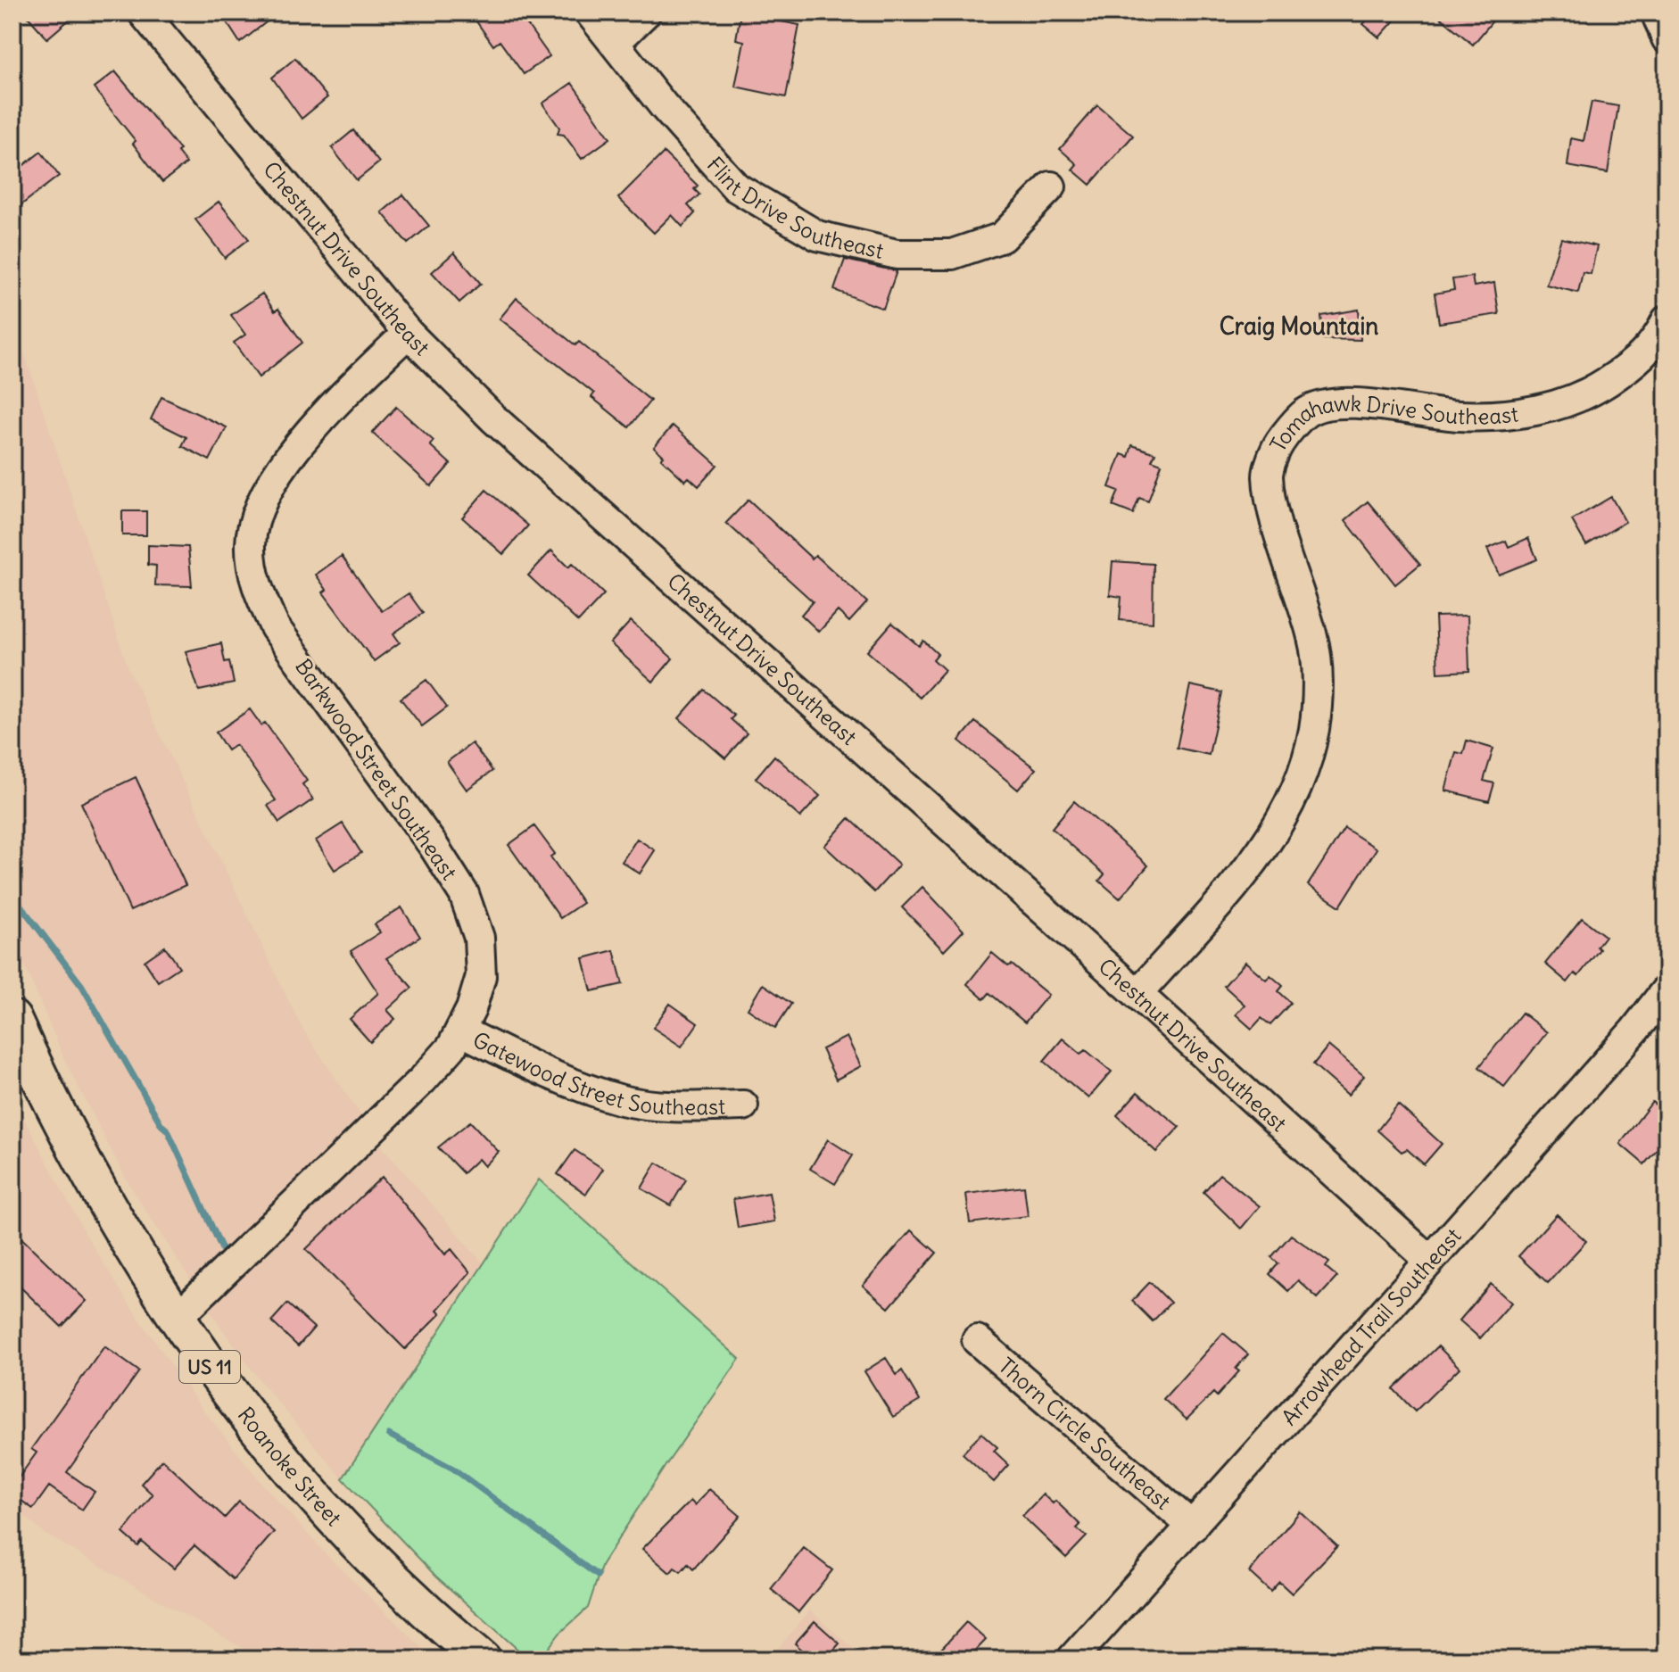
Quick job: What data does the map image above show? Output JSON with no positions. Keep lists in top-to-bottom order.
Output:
{
  "streets": {
    "main road": ["US 11", "Roanoke Street"],
    "street": [
      "Flint Drive Southeast",
      "Chestnut Drive Southeast",
      "Tomahawk Drive Southeast",
      "Barkwood Street Southeast",
      "Gatewood Street Southeast",
      "Arrowhead Trail Southeast",
      "Thorn Circle Southeast"
    ]
  },
  "crossings": [
    ["Chestnut Drive Southeast", "Tomahawk Drive Southeast"],
    ["Chestnut Drive Southeast", "Barkwood Street Southeast"],
    ["Chestnut Drive Southeast", "Arrowhead Trail Southeast"],
    ["Barkwood Street Southeast", "Gatewood Street Southeast"],
    ["Barkwood Street Southeast", "Roanoke Street"],
    ["Arrowhead Trail Southeast", "Thorn Circle Southeast"]
  ],
  "districts": ["Craig Mountain"]
}
